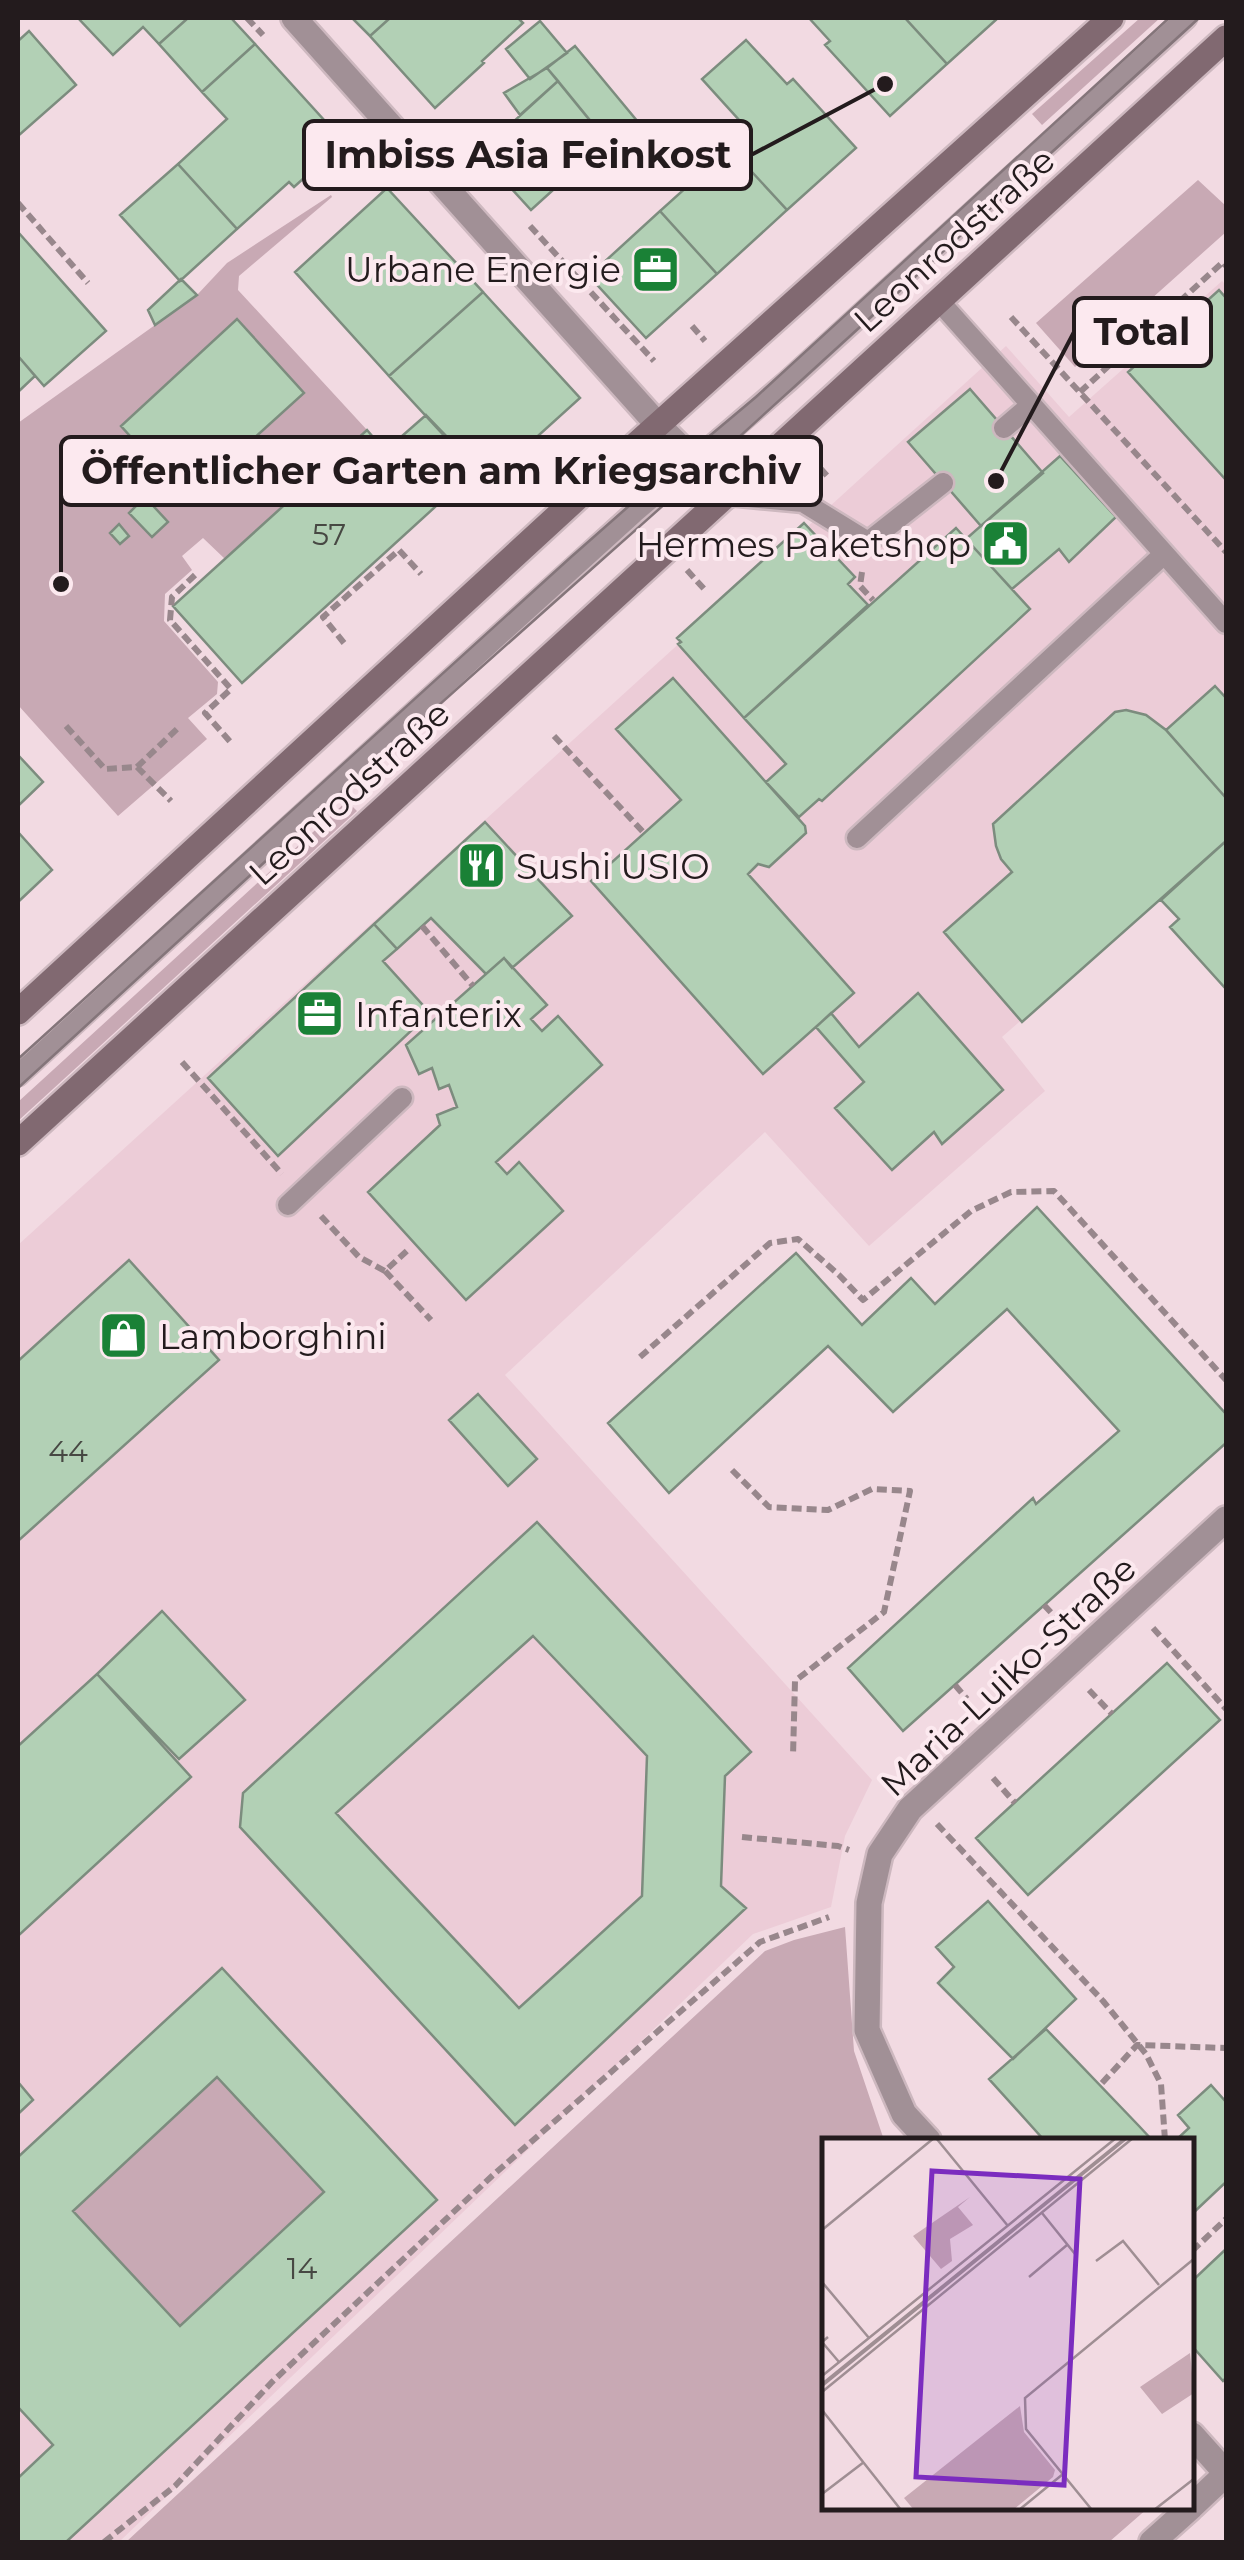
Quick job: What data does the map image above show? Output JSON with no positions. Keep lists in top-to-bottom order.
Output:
{
  "streets": {
    "main road": ["Leonrodstraße"],
    "street": ["Maria-Luiko-Straße"]
  },
  "places": {
    "other": ["Imbiss Asia Feinkost", "Total", "Öffentlicher Garten am Kriegsarchiv"],
    "office": ["Urbane Energie", "Infanterix"],
    "public building": ["Hermes Paketshop"],
    "restaurant": ["Sushi USIO"],
    "shop": ["Lamborghini"]
  },
  "house_numbers": ["57", "44", "14"]
}
